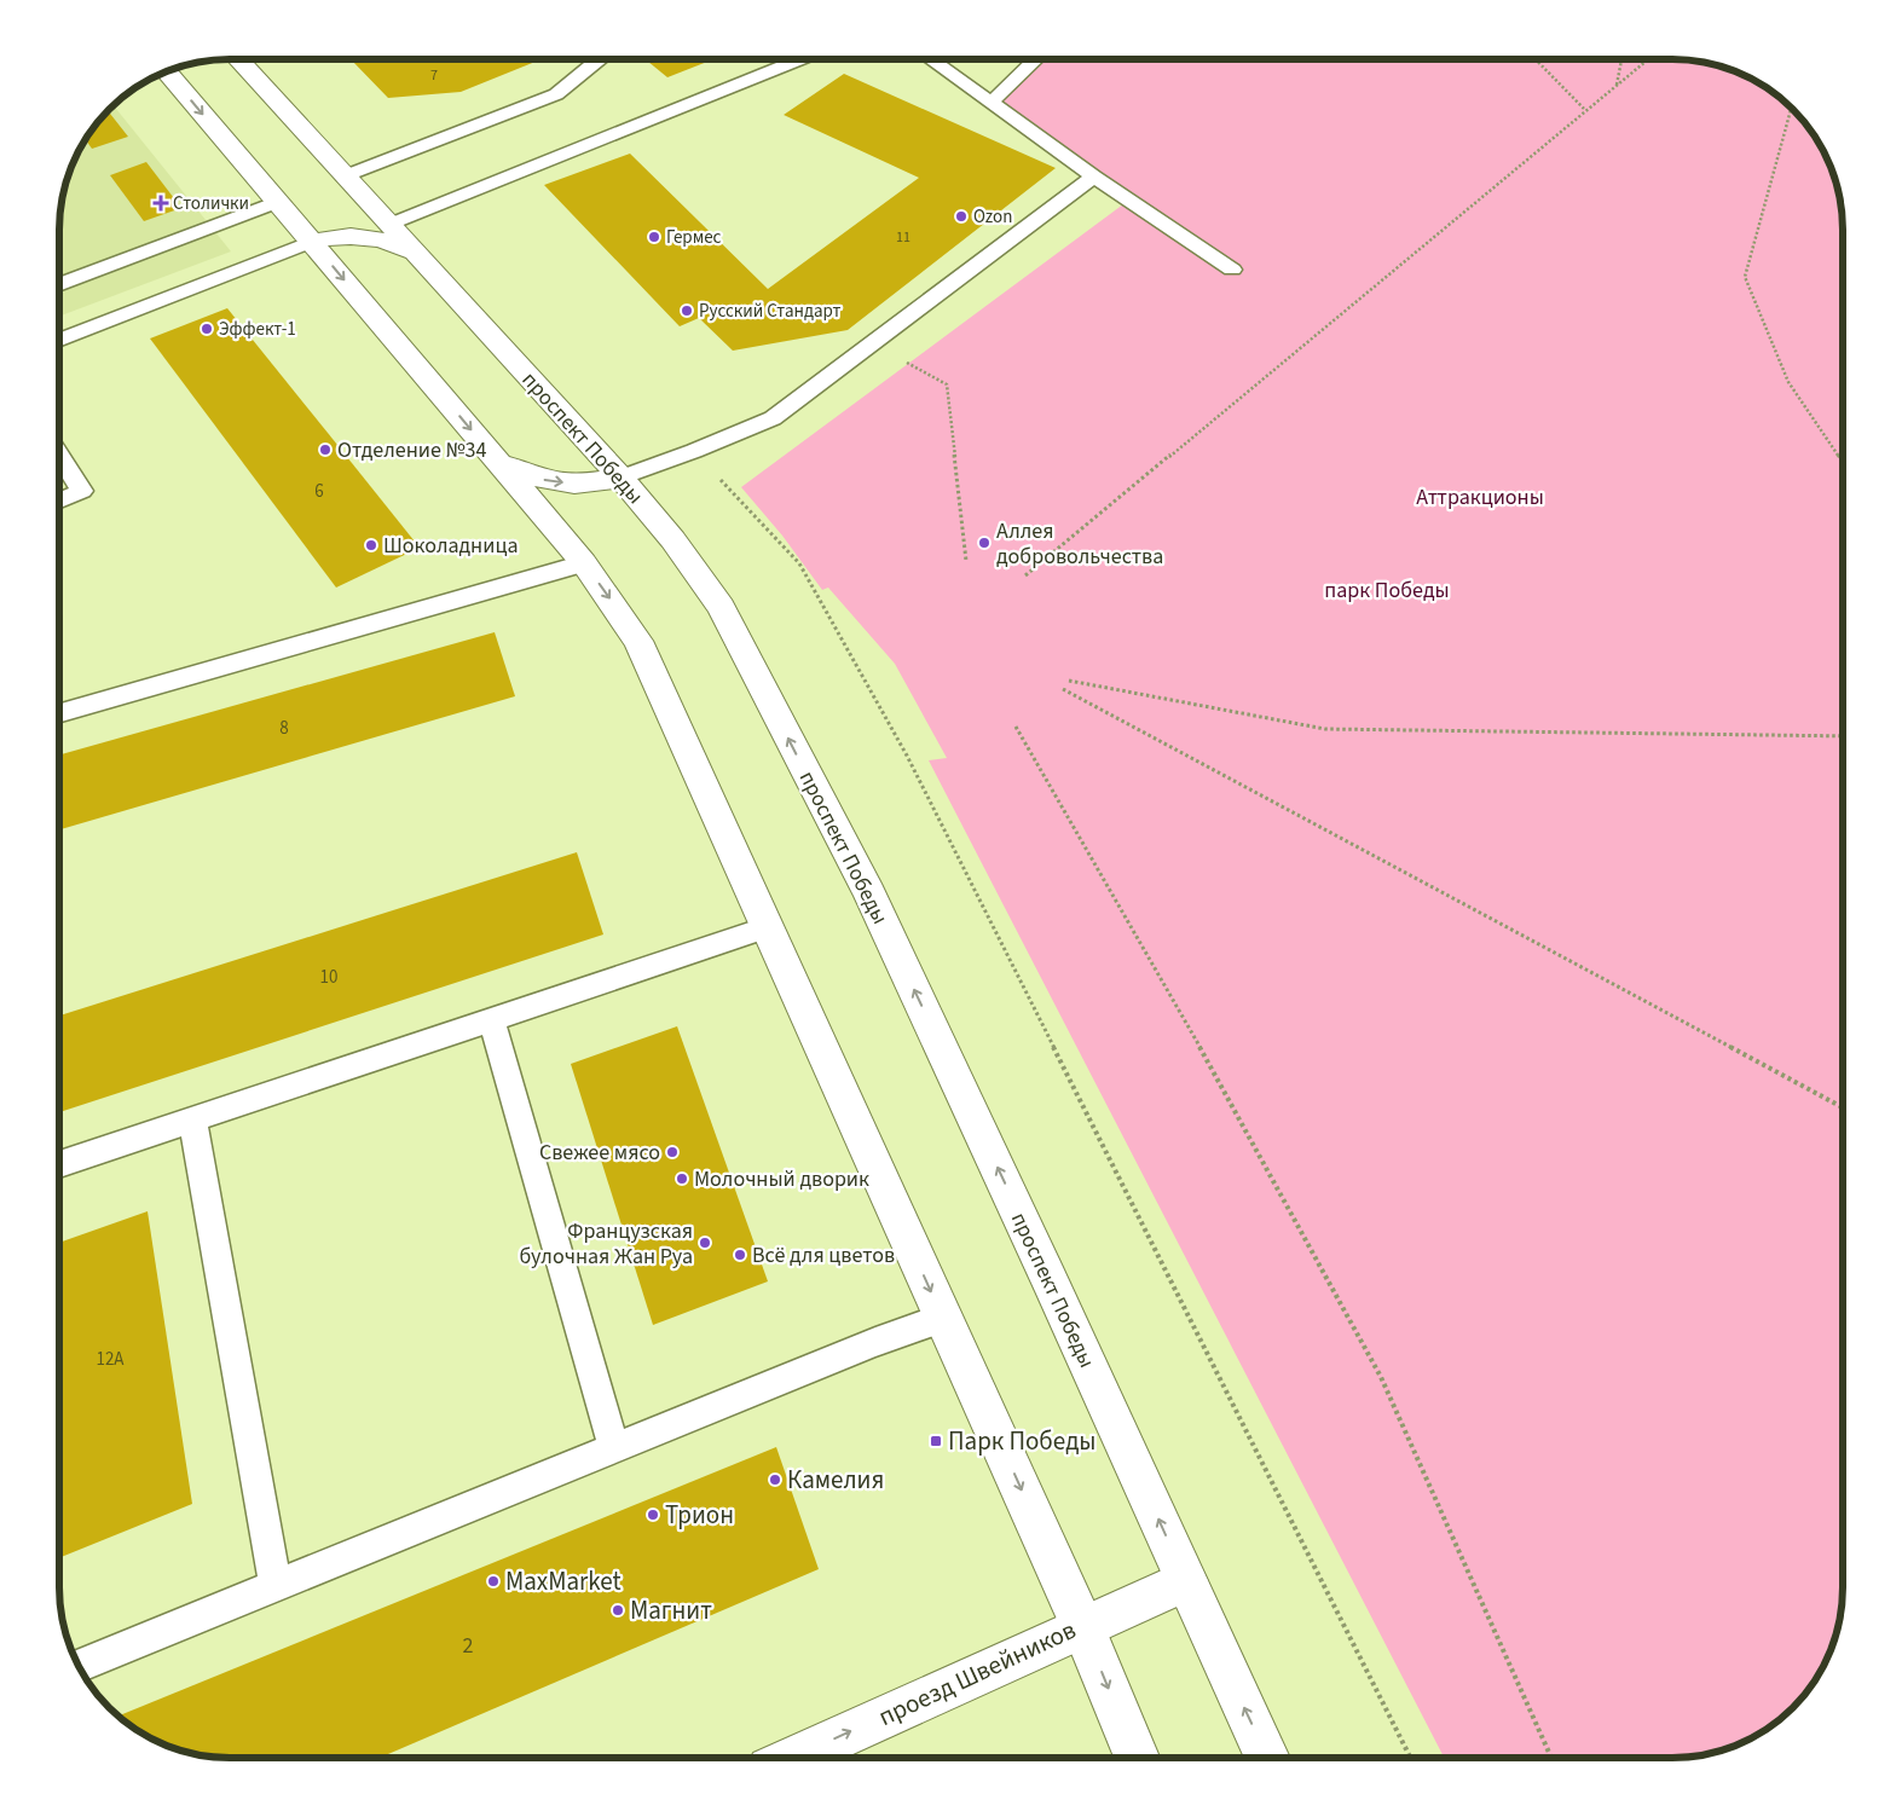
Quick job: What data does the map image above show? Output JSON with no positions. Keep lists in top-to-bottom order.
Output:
{
  "streets": {
    "main road": ["проспект Победы", "проезд Швейников"]
  },
  "crossings": [
    ["проспект Победы", "проезд Швейников"]
  ],
  "one_way": ["проезд Швейников"],
  "parks": ["Аттракционы", "парк Победы"],
  "places": {
    "health": ["Столички"],
    "other": [
      "Ozon",
      "Гермес",
      "Русский Стандарт",
      "Эффект-1",
      "Отделение №34",
      "Аллея добровольчества",
      "Шоколадница",
      "Свежее мясо",
      "Молочный дворик",
      "Французская булочная Жан Руа",
      "Всё для цветов",
      "Камелия",
      "Трион",
      "MaxMarket",
      "Магнит"
    ],
    "transit": ["Парк Победы"]
  },
  "house_numbers": [
    "7",
    "11",
    "6",
    "8",
    "10",
    "12А",
    "2"
  ]
}
